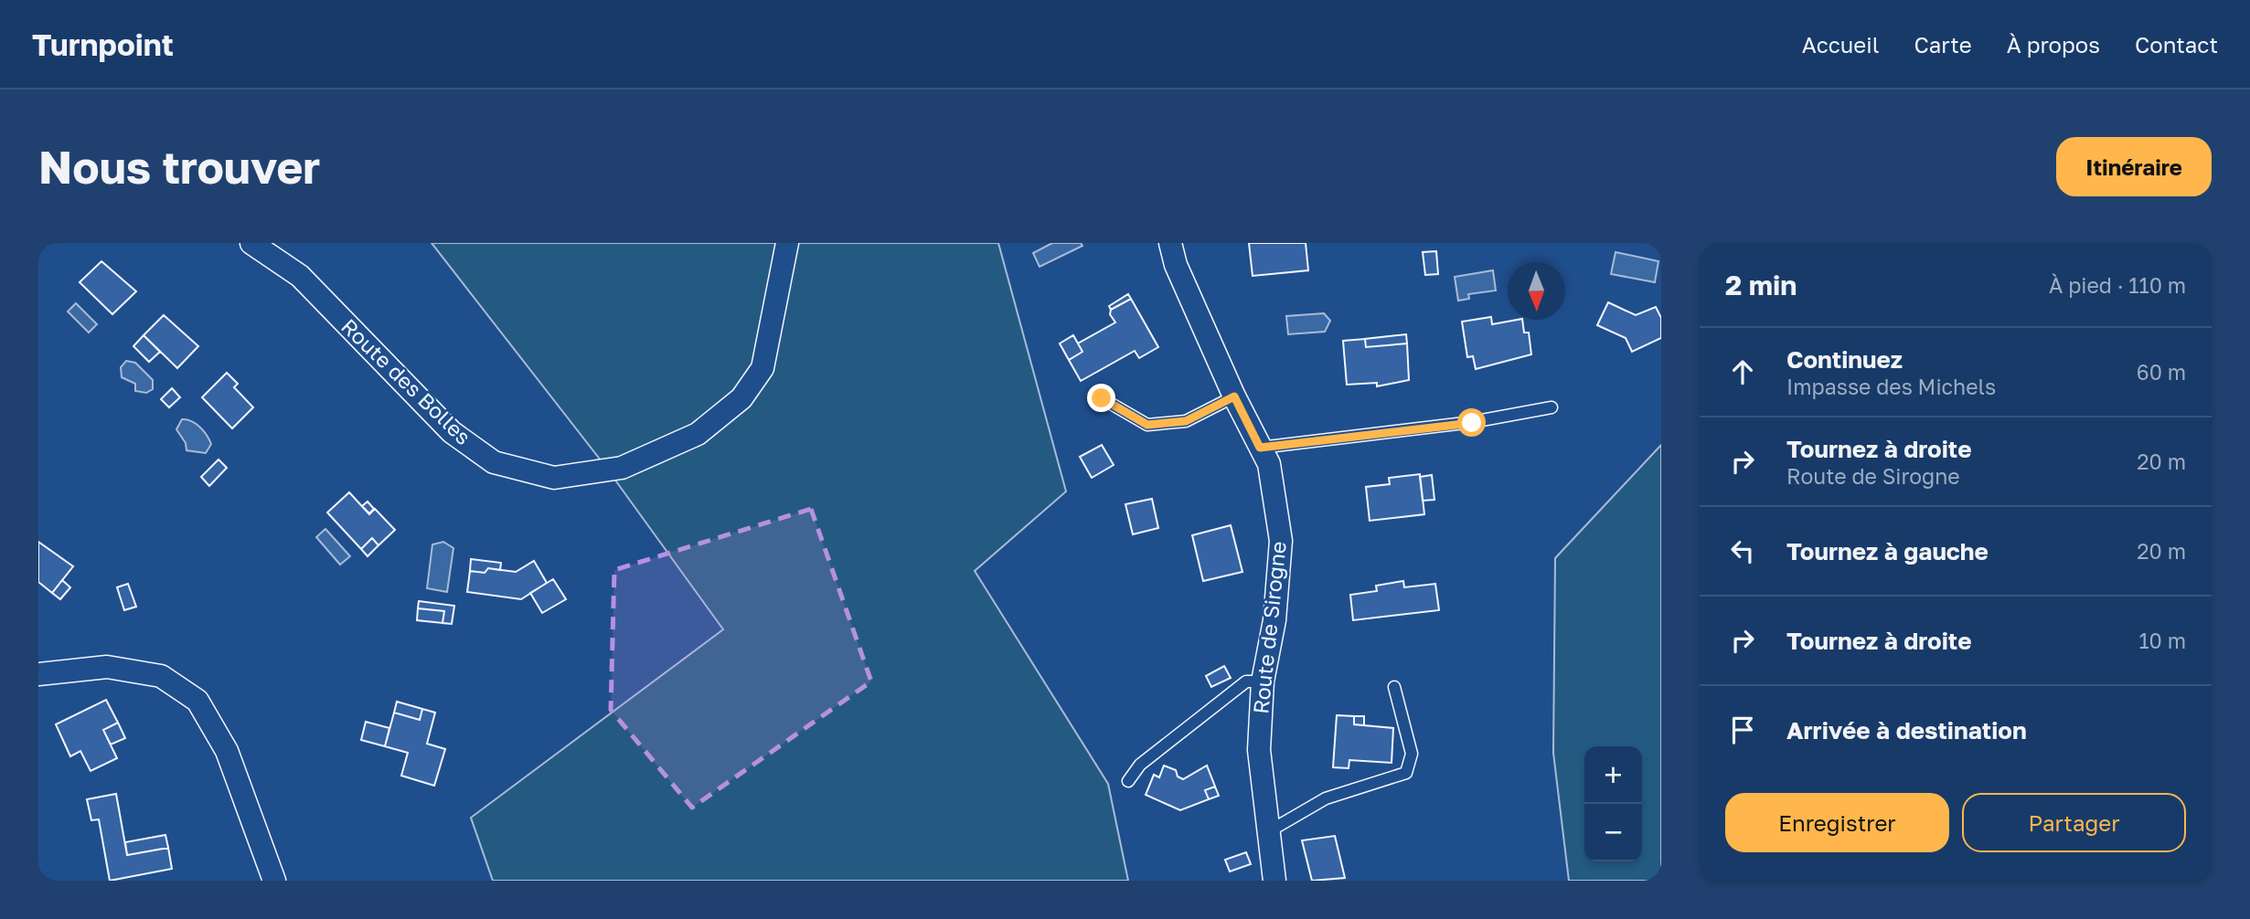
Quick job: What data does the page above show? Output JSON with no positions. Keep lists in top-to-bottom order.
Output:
{
  "streets": {
    "street": ["Route des Bolles", "Route de Sirogne"]
  },
  "north": "bottom",
  "page": {
    "header": "Turnpoint",
    "nav": [
      "Accueil",
      "Carte",
      "À propos",
      "Contact"
    ],
    "buttons": [
      "Itinéraire",
      ["Enregistrer", "Partager"]
    ],
    "title": "Nous trouver",
    "heading": ["2 min", "À pied · 110 m"],
    "list": [
      ["Continuez", "Impasse des Michels", "60 m"],
      ["Tournez à droite", "Route de Sirogne", "20 m"],
      ["Tournez à gauche", "20 m"],
      ["Tournez à droite", "10 m"],
      "Arrivée à destination"
    ],
    "map_buttons": ["+", "−"]
  }
}
